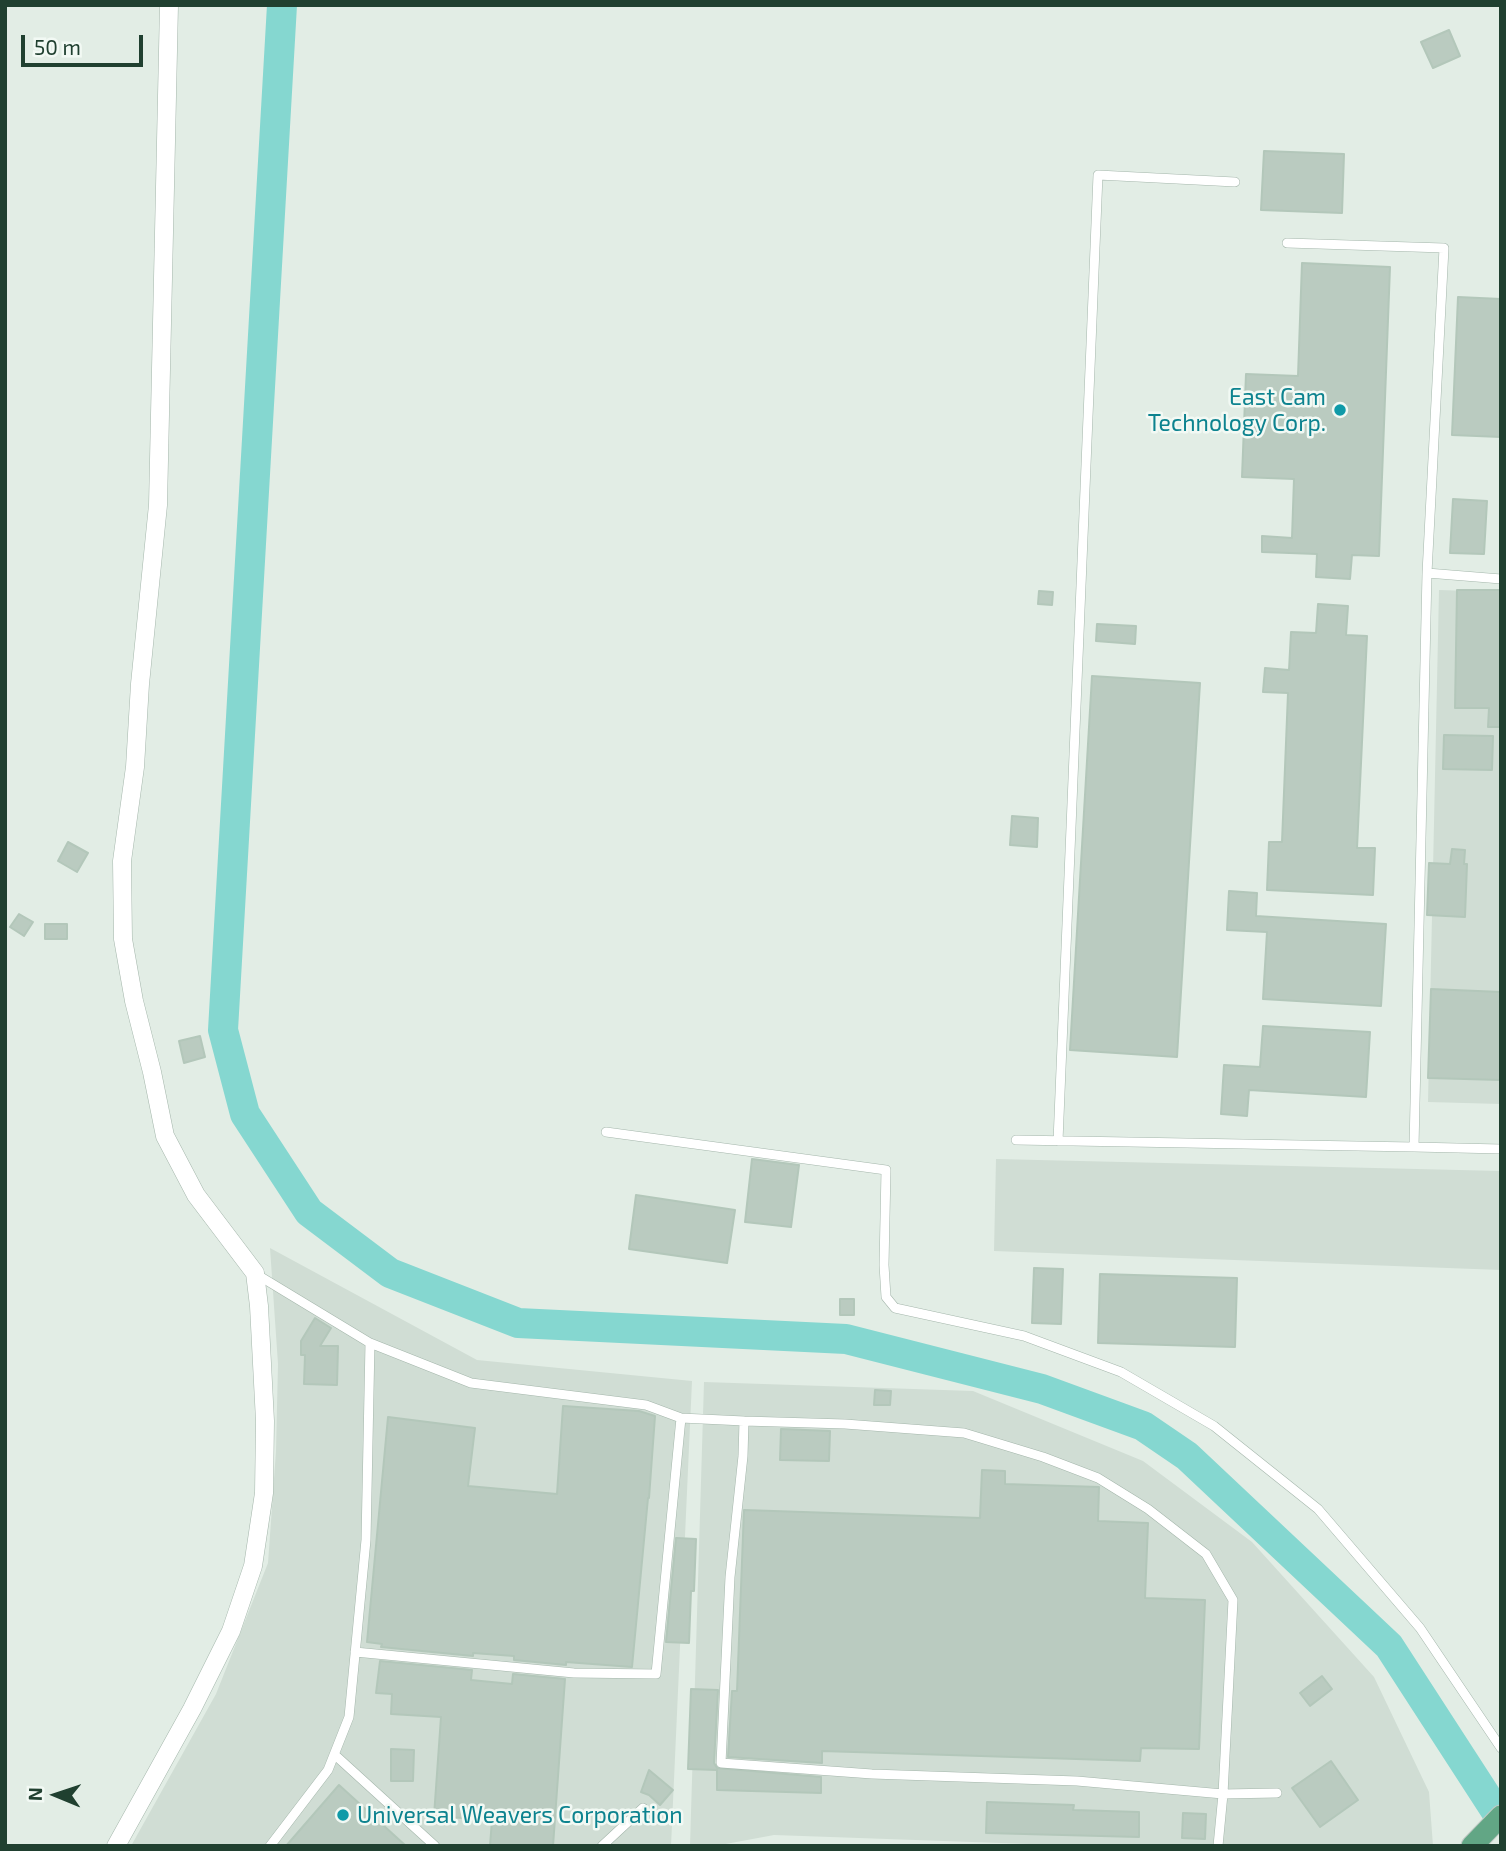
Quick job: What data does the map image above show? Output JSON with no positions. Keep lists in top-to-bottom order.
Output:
{
  "places": ["East Cam Technology Corp.", "Universal Weavers Corporation"],
  "scale_bar": "50 m",
  "north": "left"
}
